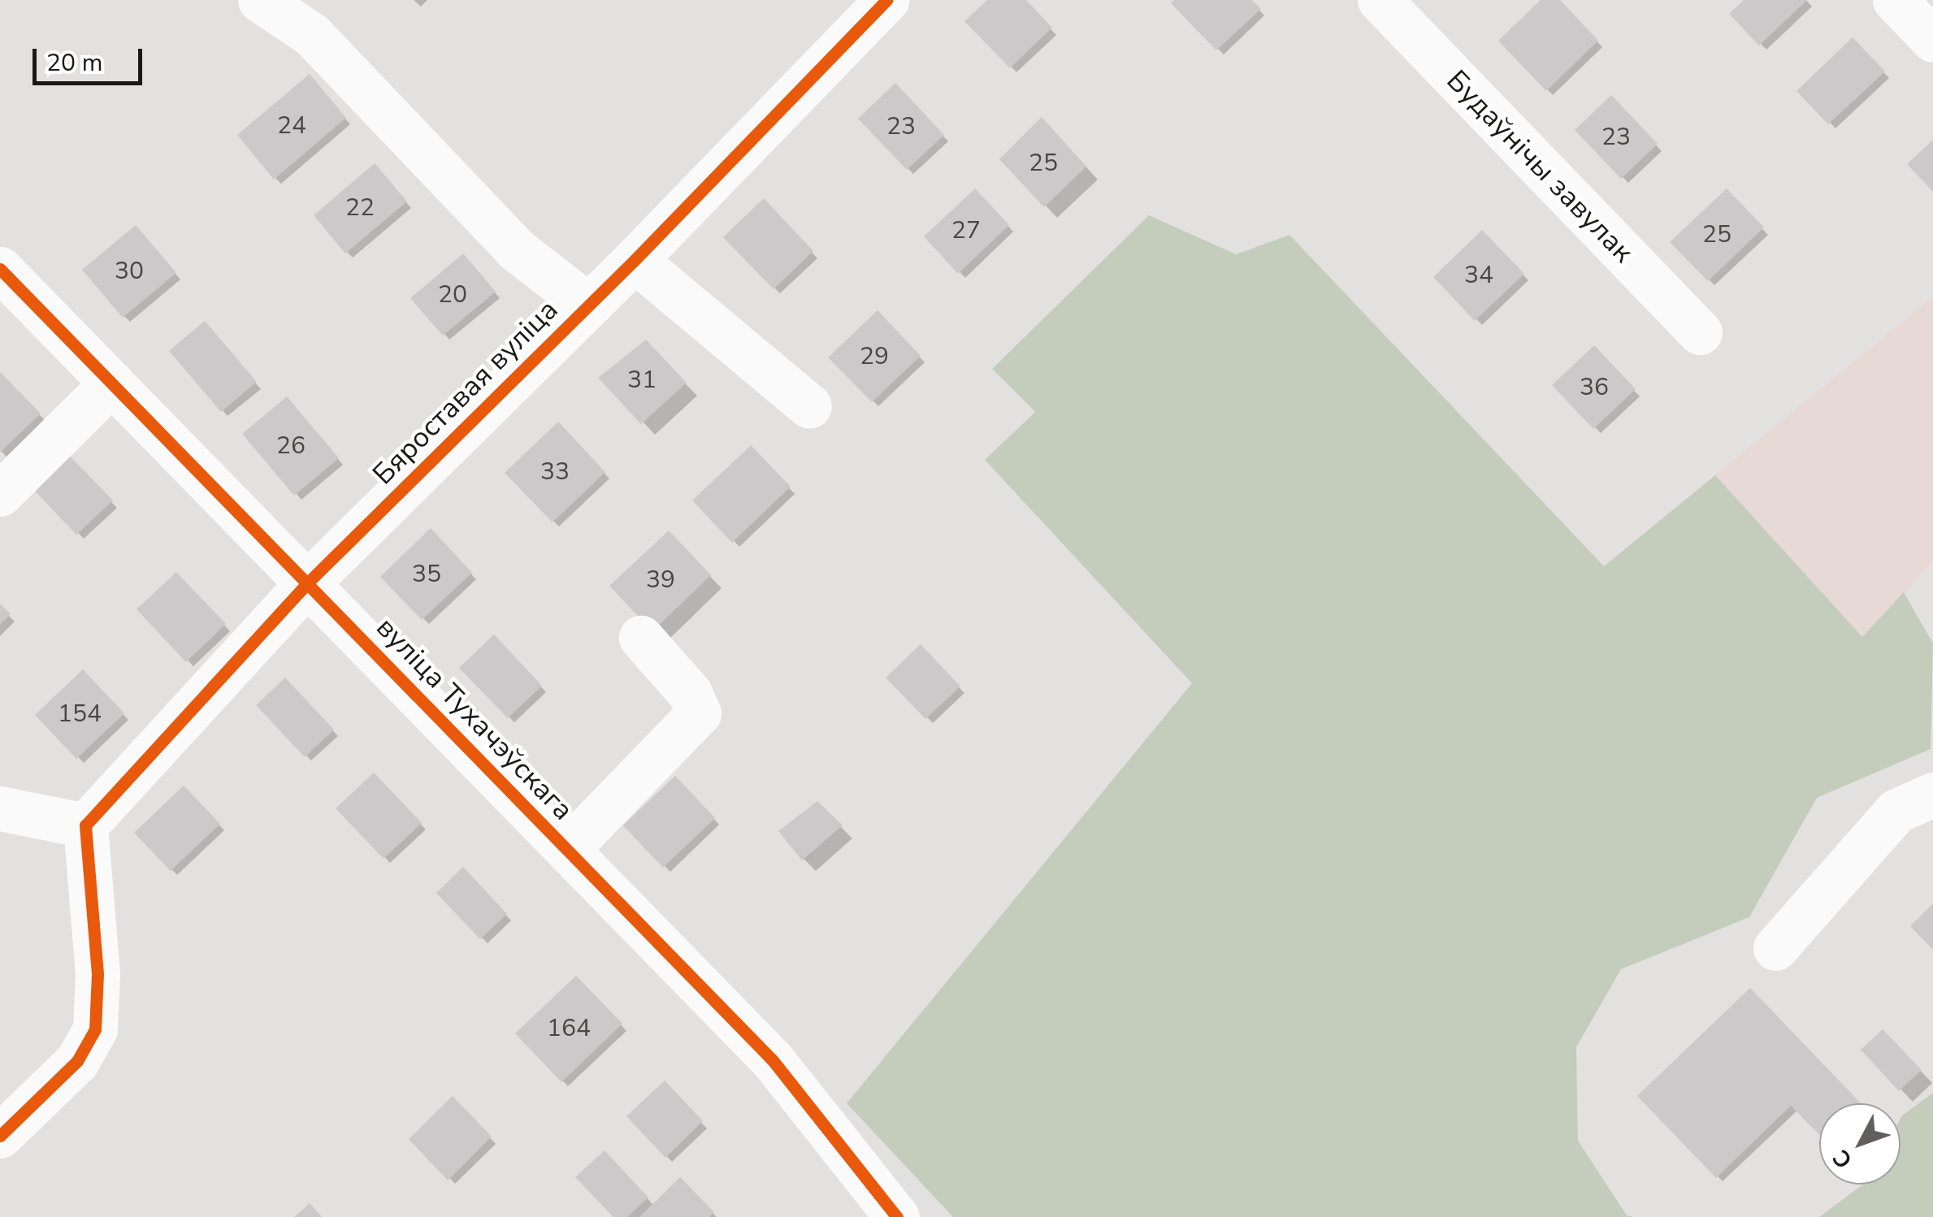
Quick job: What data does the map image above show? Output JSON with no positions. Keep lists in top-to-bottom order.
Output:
{
  "streets": {
    "street": ["Будаўнічы завулак", "Бяроставая вуліца", "вуліца Тухачэўскага"]
  },
  "crossings": [
    ["Бяроставая вуліца", "вуліца Тухачэўскага"]
  ],
  "house_numbers": [
    "24",
    "23",
    "23",
    "25",
    "22",
    "27",
    "25",
    "30",
    "34",
    "20",
    "29",
    "31",
    "36",
    "26",
    "33",
    "35",
    "39",
    "154",
    "164"
  ],
  "scale_bar": "20 m",
  "north": "bottom left"
}
